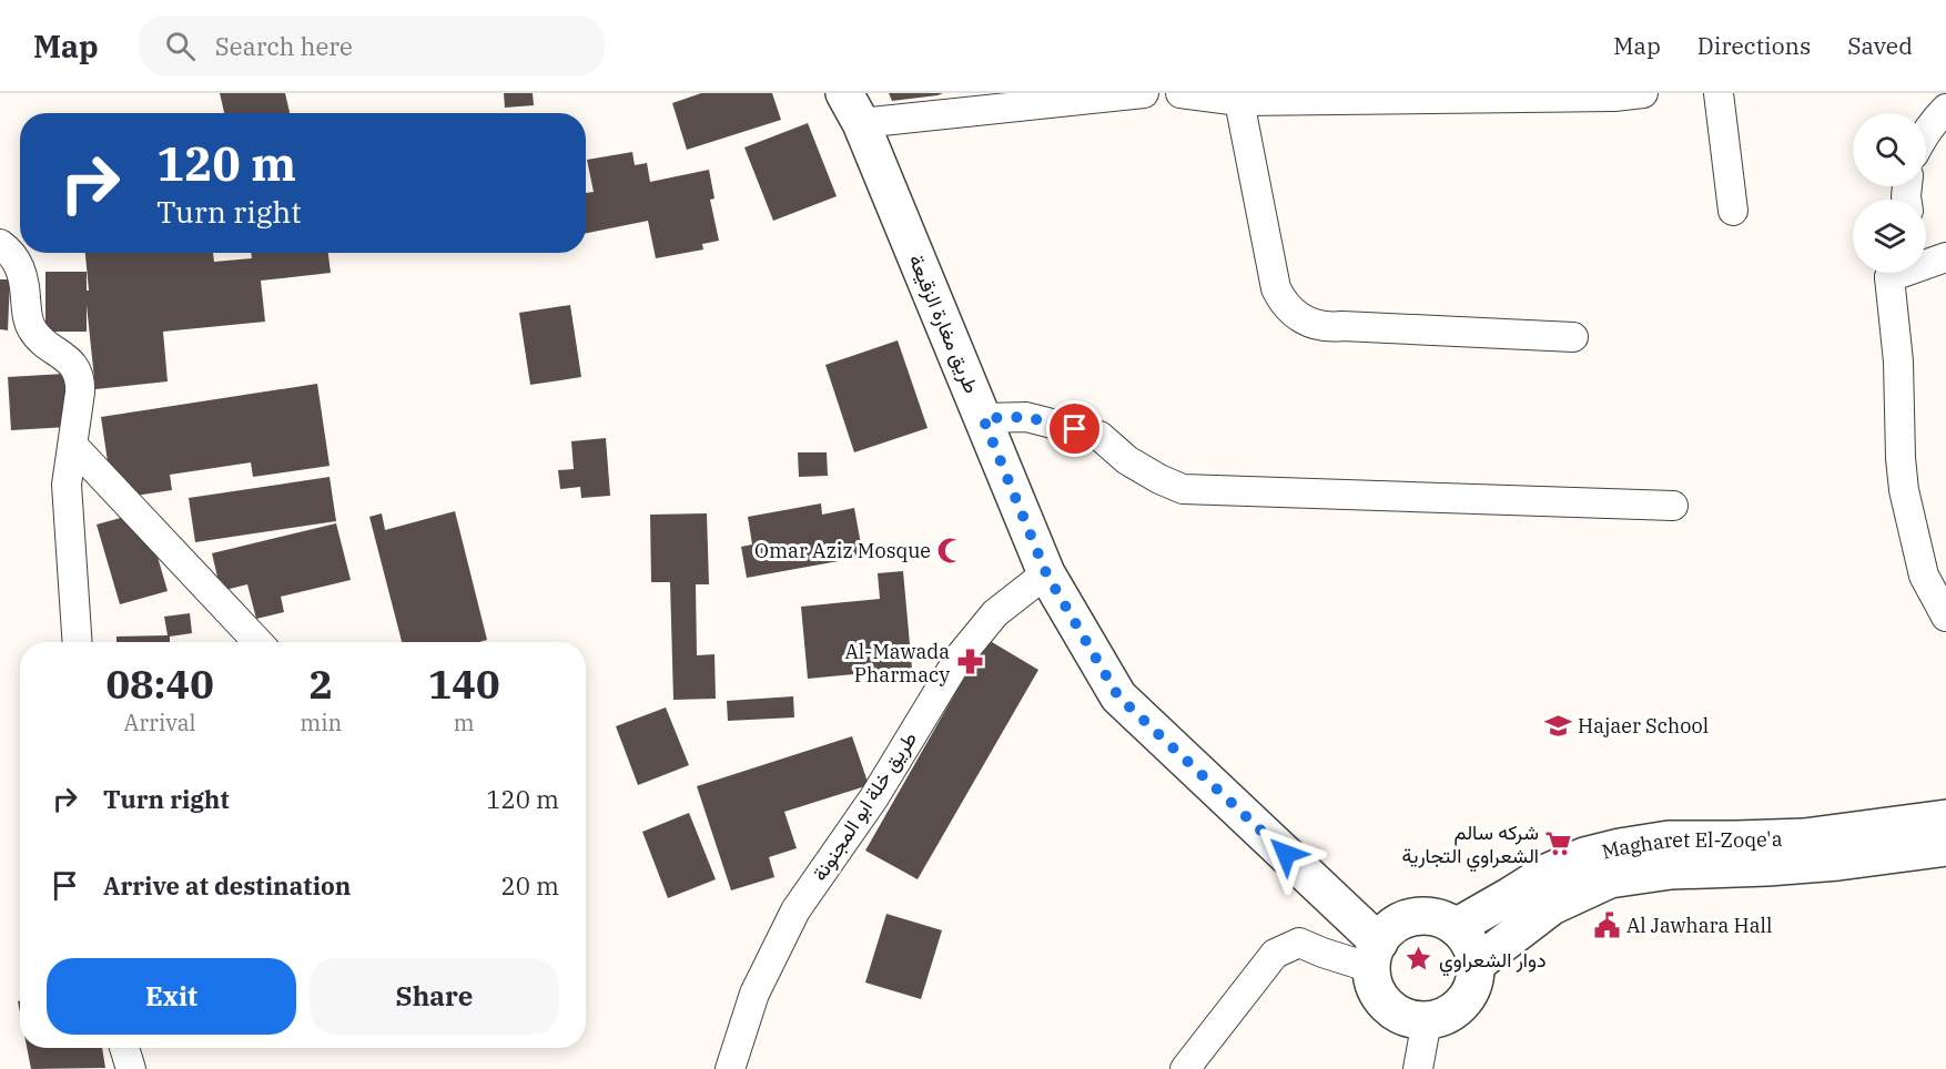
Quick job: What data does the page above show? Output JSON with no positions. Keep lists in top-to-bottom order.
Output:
{
  "streets": {
    "street": ["طريق مغارة الزقيعة", "طريق خلة ابو المجنونة", "Magharet El-Zoqe'a"]
  },
  "crossings": [
    ["طريق مغارة الزقيعة", "طريق خلة ابو المجنونة"],
    ["طريق مغارة الزقيعة", "Magharet El-Zoqe'a"]
  ],
  "places": {
    "mosque": ["Omar Aziz Mosque"],
    "pharmacy": ["Al-Mawada Pharmacy"],
    "school or university": ["Hajaer School"],
    "supermarket": ["شركه سالم الشعراوي التجارية"],
    "public building": ["Al Jawhara Hall"],
    "place": ["دوار الشعراوي"]
  },
  "page": {
    "header": "Map",
    "search": "Search here",
    "nav": ["Map", "Directions", "Saved"],
    "turn": ["120 m", "Turn right"],
    "eta": [
      "08:40",
      "Arrival",
      "2",
      "min",
      "140",
      "m"
    ],
    "list": [
      {
        "name": "Turn right",
        "value": "120 m"
      },
      {
        "name": "Arrive at destination",
        "value": "20 m"
      }
    ],
    "buttons": ["Exit", "Share"]
  }
}
